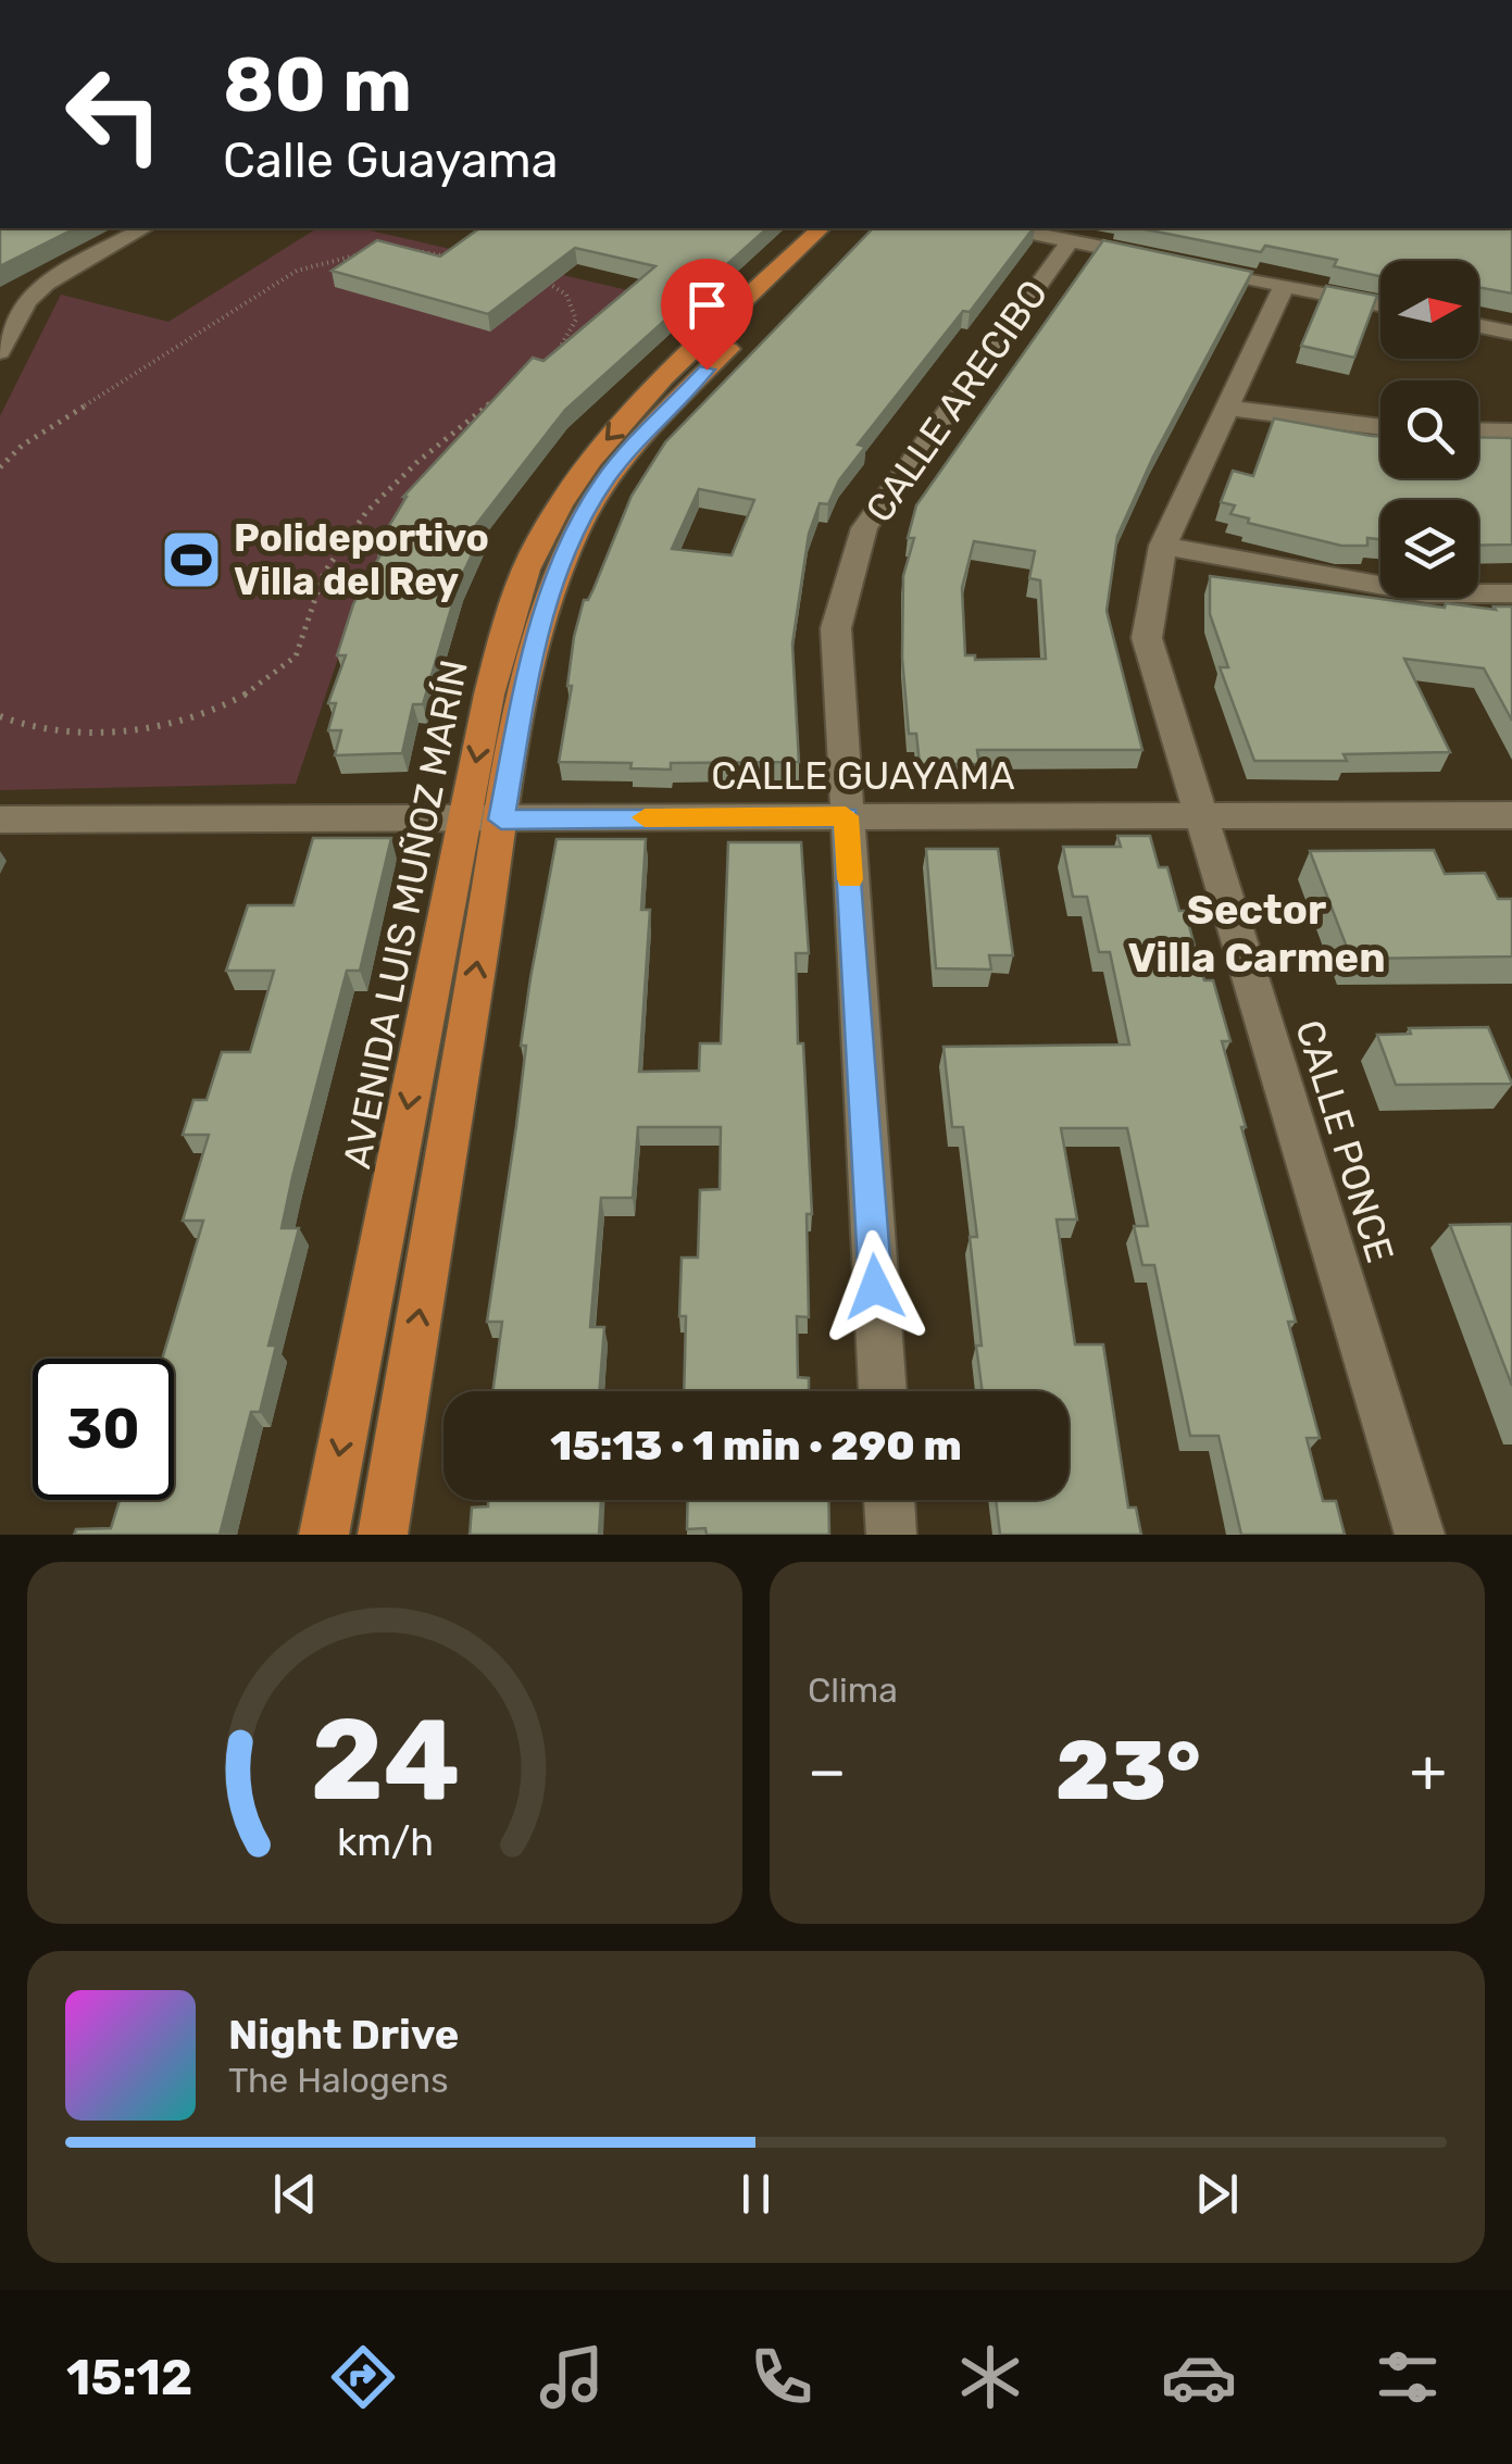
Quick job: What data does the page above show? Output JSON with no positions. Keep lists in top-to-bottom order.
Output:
{
  "streets": {
    "main road": ["AVENIDA LUIS MUÑOZ MARÍN"],
    "street": ["CALLE ARECIBO", "CALLE GUAYAMA", "CALLE PONCE"]
  },
  "crossings": [
    ["CALLE ARECIBO", "CALLE GUAYAMA"],
    ["CALLE GUAYAMA", "AVENIDA LUIS MUÑOZ MARÍN"],
    ["CALLE GUAYAMA", "CALLE PONCE"]
  ],
  "districts": ["Sector Villa Carmen"],
  "places": {
    "sports": ["Polideportivo Villa del Rey"]
  },
  "north": "right",
  "page": {
    "turn": ["80 m", "Calle Guayama"],
    "limit": "30",
    "trip": "15:13 · 1 min · 290 m",
    "tile": "Clima",
    "heat": ["−", "23°", "+"],
    "song": ["Night Drive", "The Halogens"],
    "tabs": "15:12",
    "gauge": ["24", "km/h"]
  }
}
